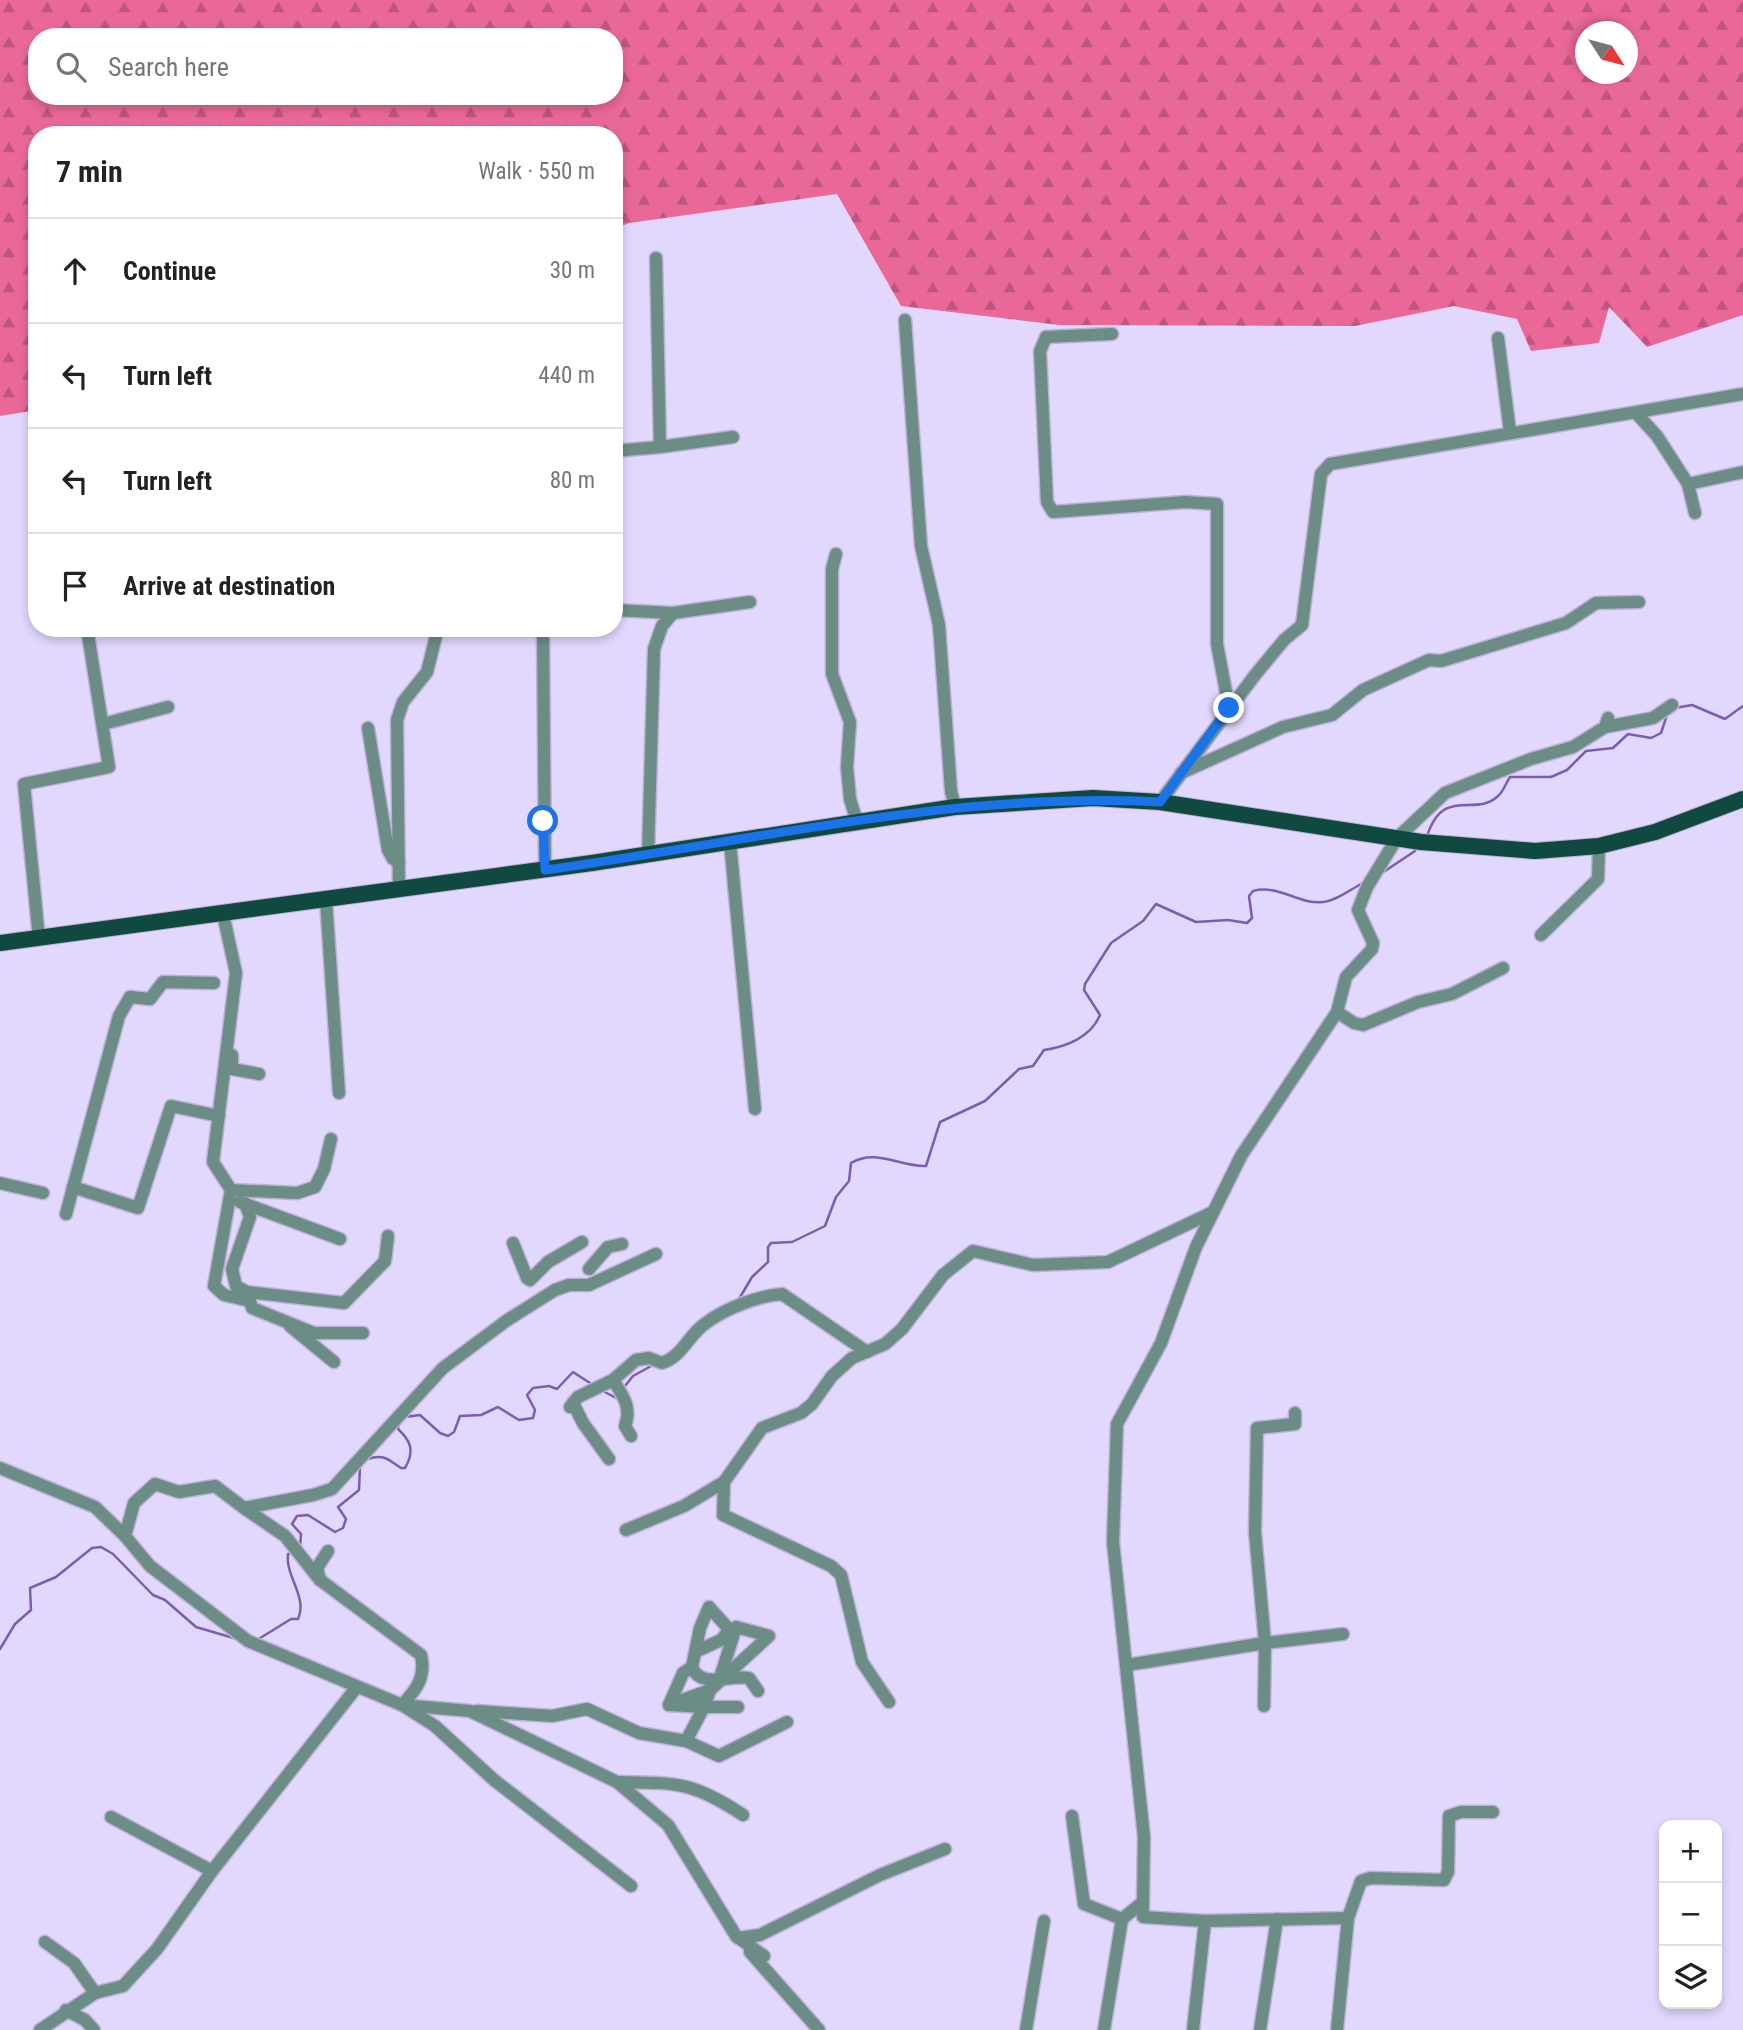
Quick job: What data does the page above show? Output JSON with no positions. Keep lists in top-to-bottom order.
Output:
{
  "north": "bottom right",
  "page": {
    "search": "Search here",
    "heading": ["7 min", "Walk · 550 m"],
    "list": [
      ["Continue", "30 m"],
      ["Turn left", "440 m"],
      ["Turn left", "80 m"],
      "Arrive at destination"
    ],
    "map_buttons": ["+", "−"]
  }
}
